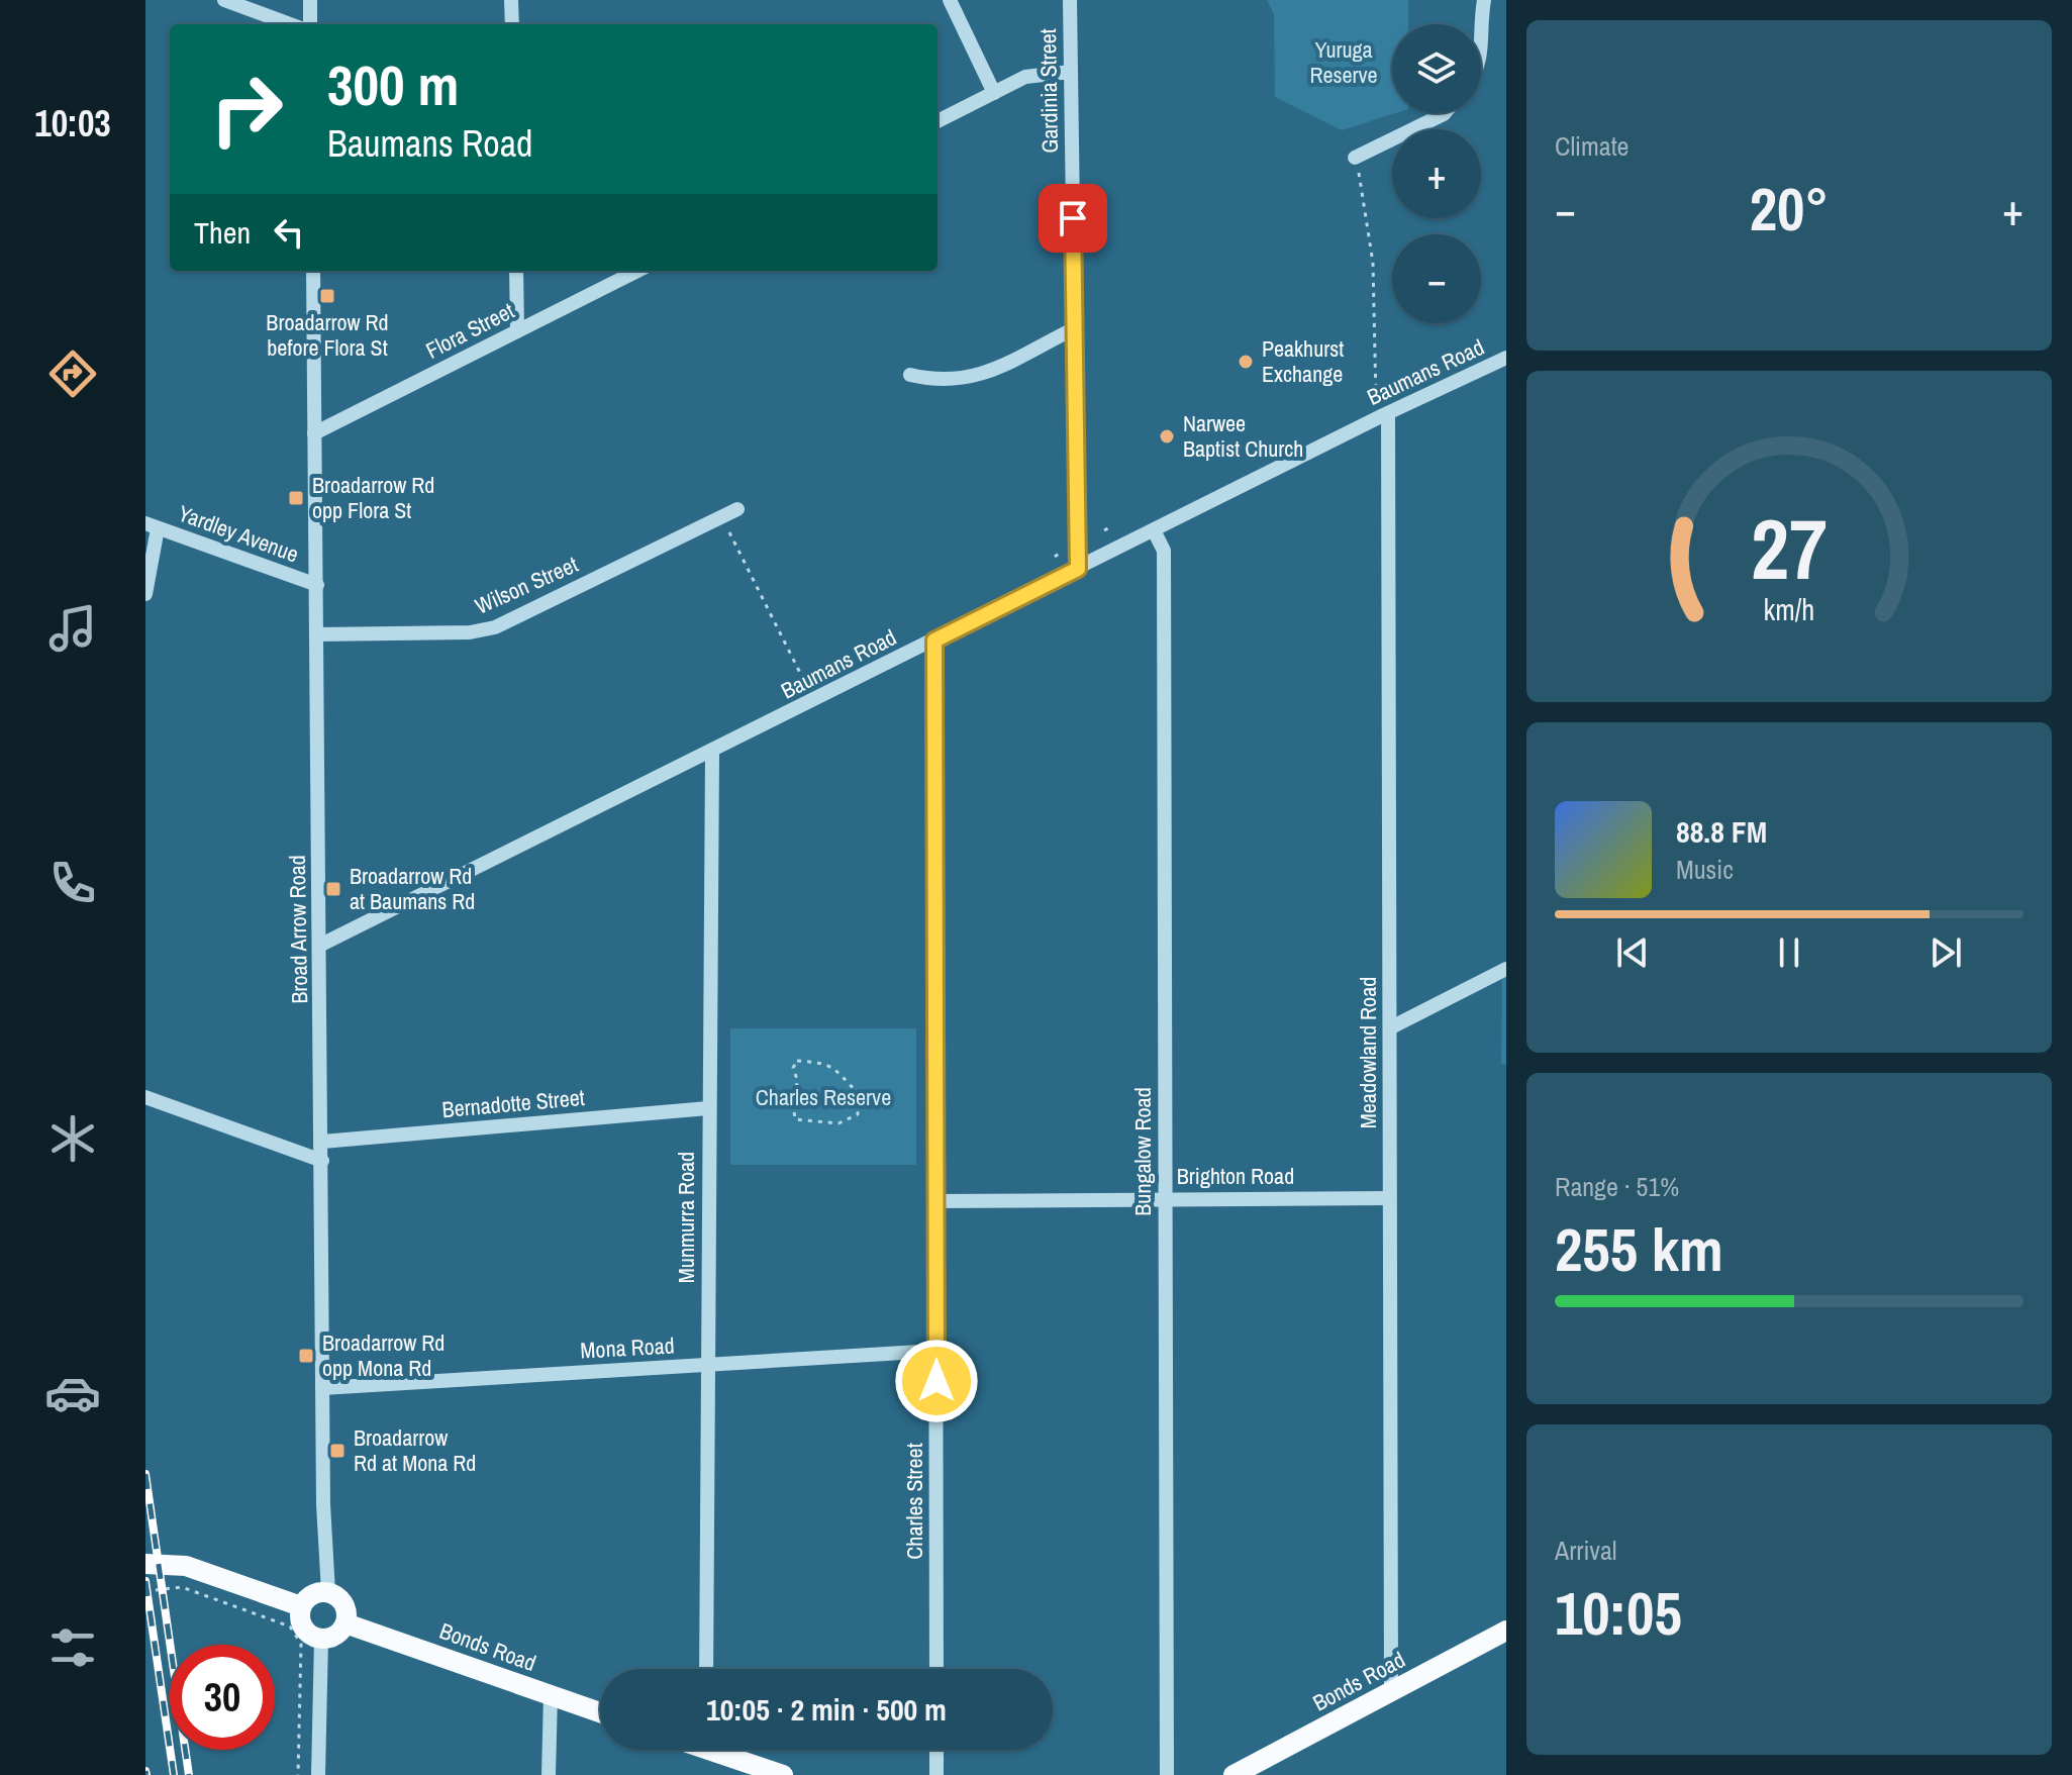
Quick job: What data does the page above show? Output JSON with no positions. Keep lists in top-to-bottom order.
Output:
{
  "streets": {
    "main road": ["Bonds Road"],
    "street": [
      "Gardinia Street",
      "Flora Street",
      "Baumans Road",
      "Yardley Avenue",
      "Wilson Street",
      "Broad Arrow Road",
      "Meadowland Road",
      "Bernadotte Street",
      "Bungalow Road",
      "Brighton Road",
      "Munmurra Road",
      "Mona Road",
      "Charles Street"
    ]
  },
  "crossings": [
    ["Gardinia Street", "Baumans Road"],
    ["Flora Street", "Broad Arrow Road"],
    ["Baumans Road", "Broad Arrow Road"],
    ["Baumans Road", "Meadowland Road"],
    ["Baumans Road", "Bungalow Road"],
    ["Baumans Road", "Munmurra Road"],
    ["Baumans Road", "Charles Street"],
    ["Yardley Avenue", "Broad Arrow Road"],
    ["Wilson Street", "Broad Arrow Road"],
    ["Broad Arrow Road", "Bernadotte Street"],
    ["Broad Arrow Road", "Mona Road"],
    ["Broad Arrow Road", "Bonds Road"],
    ["Meadowland Road", "Brighton Road"],
    ["Meadowland Road", "Bonds Road"],
    ["Bernadotte Street", "Munmurra Road"],
    ["Bungalow Road", "Brighton Road"],
    ["Brighton Road", "Charles Street"],
    ["Munmurra Road", "Mona Road"],
    ["Mona Road", "Charles Street"]
  ],
  "parks": ["Yuruga Reserve", "Charles Reserve"],
  "places": {
    "transit": [
      "Broadarrow Rd before Flora St",
      "Broadarrow Rd opp Flora St",
      "Broadarrow Rd at Baumans Rd",
      "Broadarrow Rd opp Mona Rd",
      "Broadarrow Rd at Mona Rd"
    ],
    "other": ["Peakhurst Exchange", "Narwee Baptist Church"]
  },
  "page": {
    "tabs": "10:03",
    "tile": [
      "Climate",
      ["Range · 51%", "255 km"],
      ["Arrival", "10:05"]
    ],
    "map_buttons": ["+", "−"],
    "turn": ["300 m", "Baumans Road"],
    "heat": ["−", "20°", "+"],
    "then": "Then",
    "song": ["88.8 FM", "Music"],
    "limit": "30",
    "trip": "10:05 · 2 min · 500 m",
    "gauge": ["27", "km/h"]
  }
}
